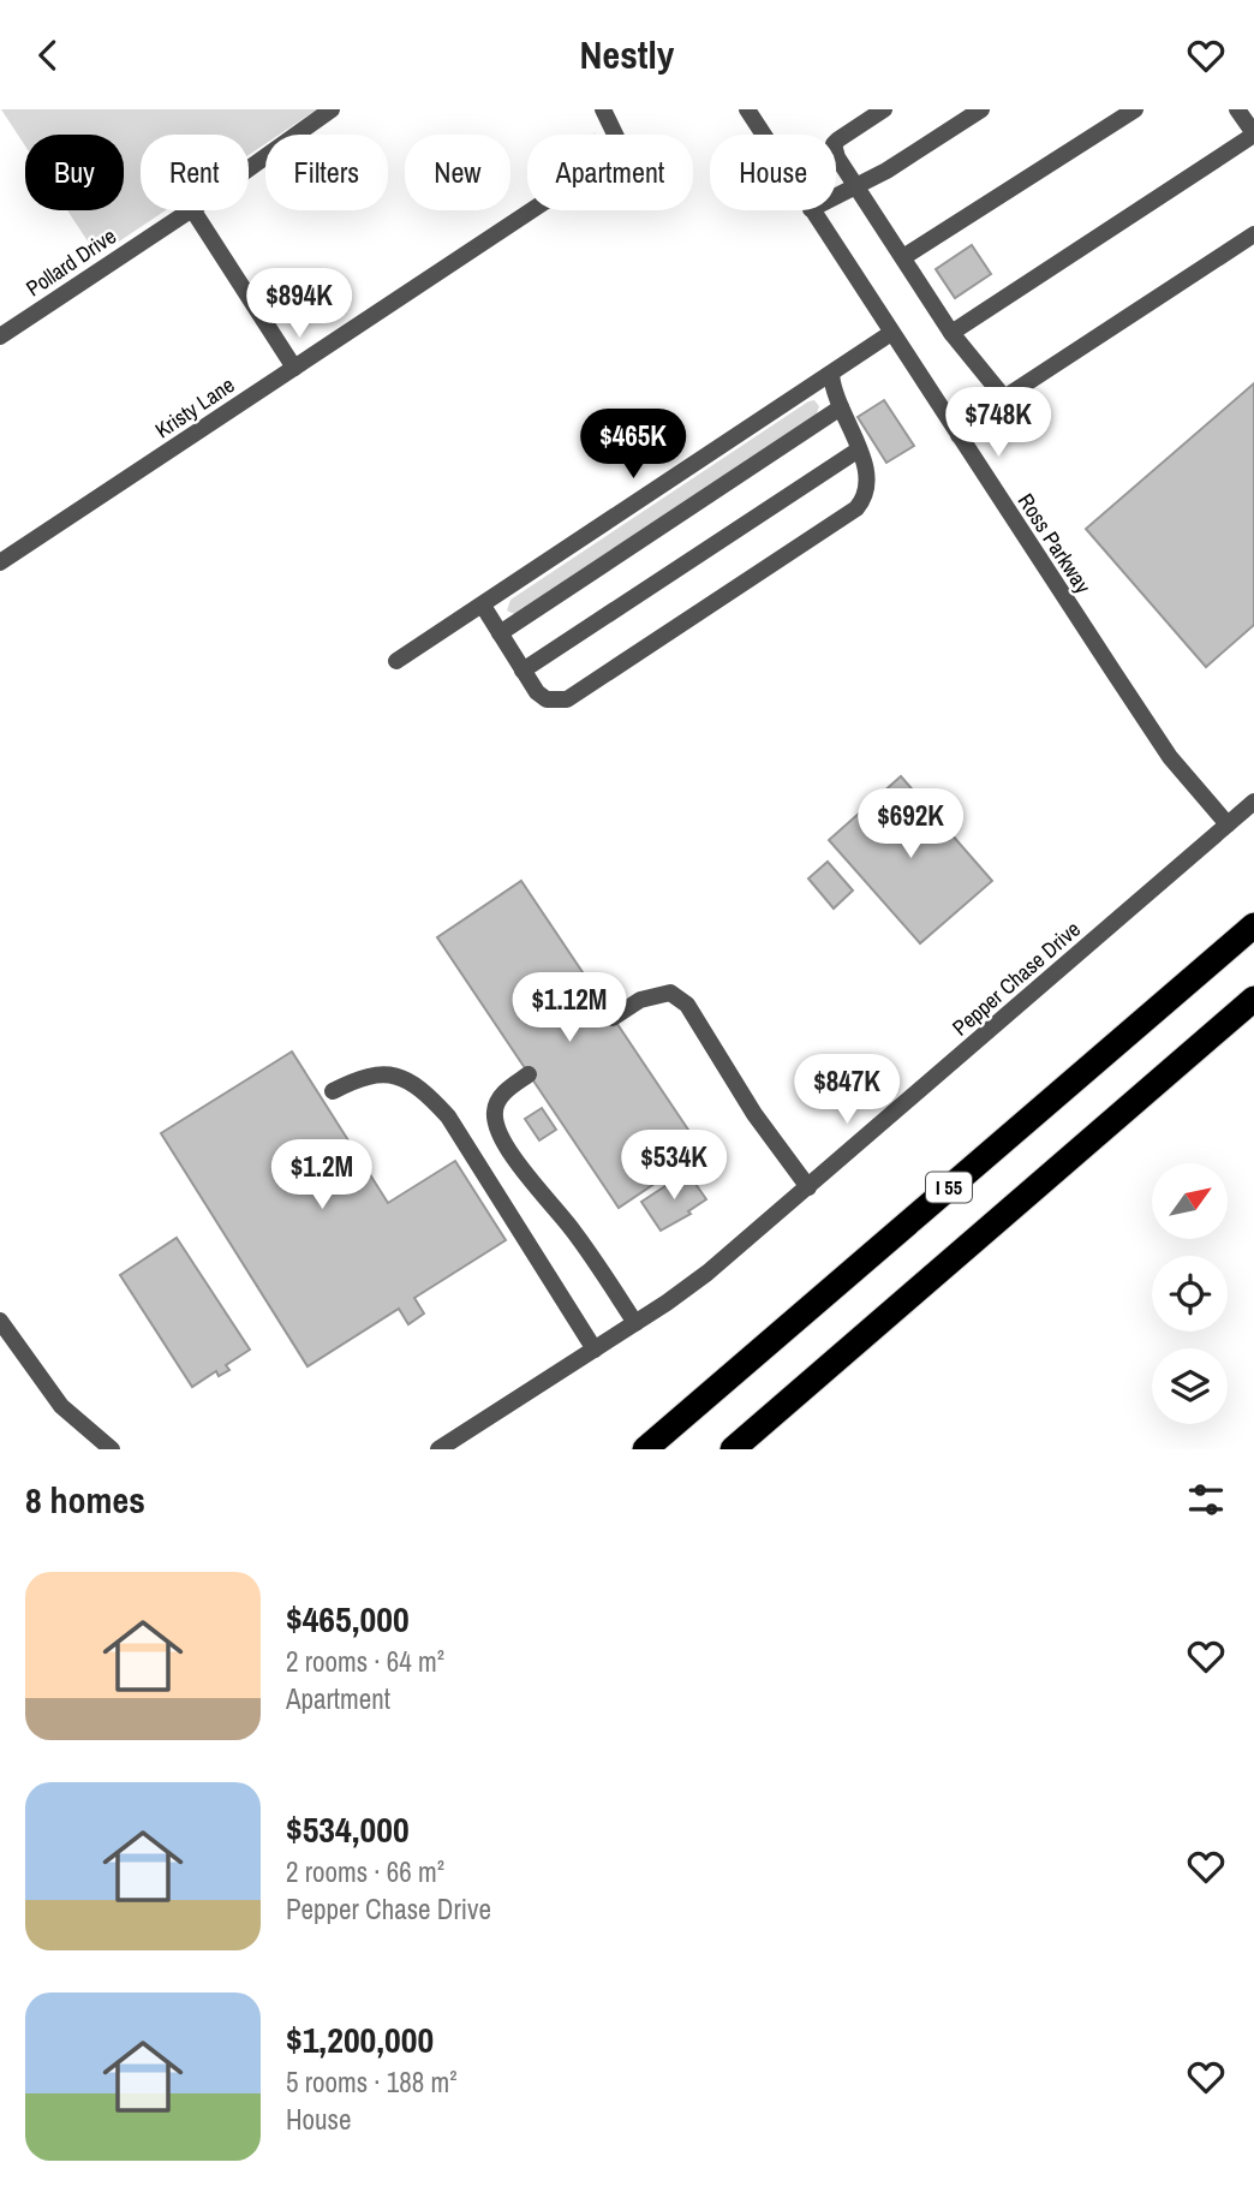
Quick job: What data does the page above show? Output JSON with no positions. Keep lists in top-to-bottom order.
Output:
{
  "streets": {
    "highway": ["I 55"],
    "street": [
      "Pollard Drive",
      "Kristy Lane",
      "Ross Parkway",
      "Pepper Chase Drive"
    ]
  },
  "crossings": [
    ["Ross Parkway", "Pepper Chase Drive"]
  ],
  "north": "top right",
  "page": {
    "header": "Nestly",
    "chip": [
      "Buy",
      "Rent",
      "Filters",
      "New",
      "Apartment",
      "House"
    ],
    "price": [
      "$894K",
      "$748K",
      "$465K",
      "$692K",
      "$1.12M",
      "$847K",
      "$534K",
      "$1.2M"
    ],
    "heading": "8 homes",
    "list": [
      {
        "name": "$465,000",
        "note": "2 rooms · 64 m² · Apartment"
      },
      {
        "name": "$534,000",
        "note": "2 rooms · 66 m² · Pepper Chase Drive"
      },
      {
        "name": "$1,200,000",
        "note": "5 rooms · 188 m² · House"
      }
    ]
  }
}
